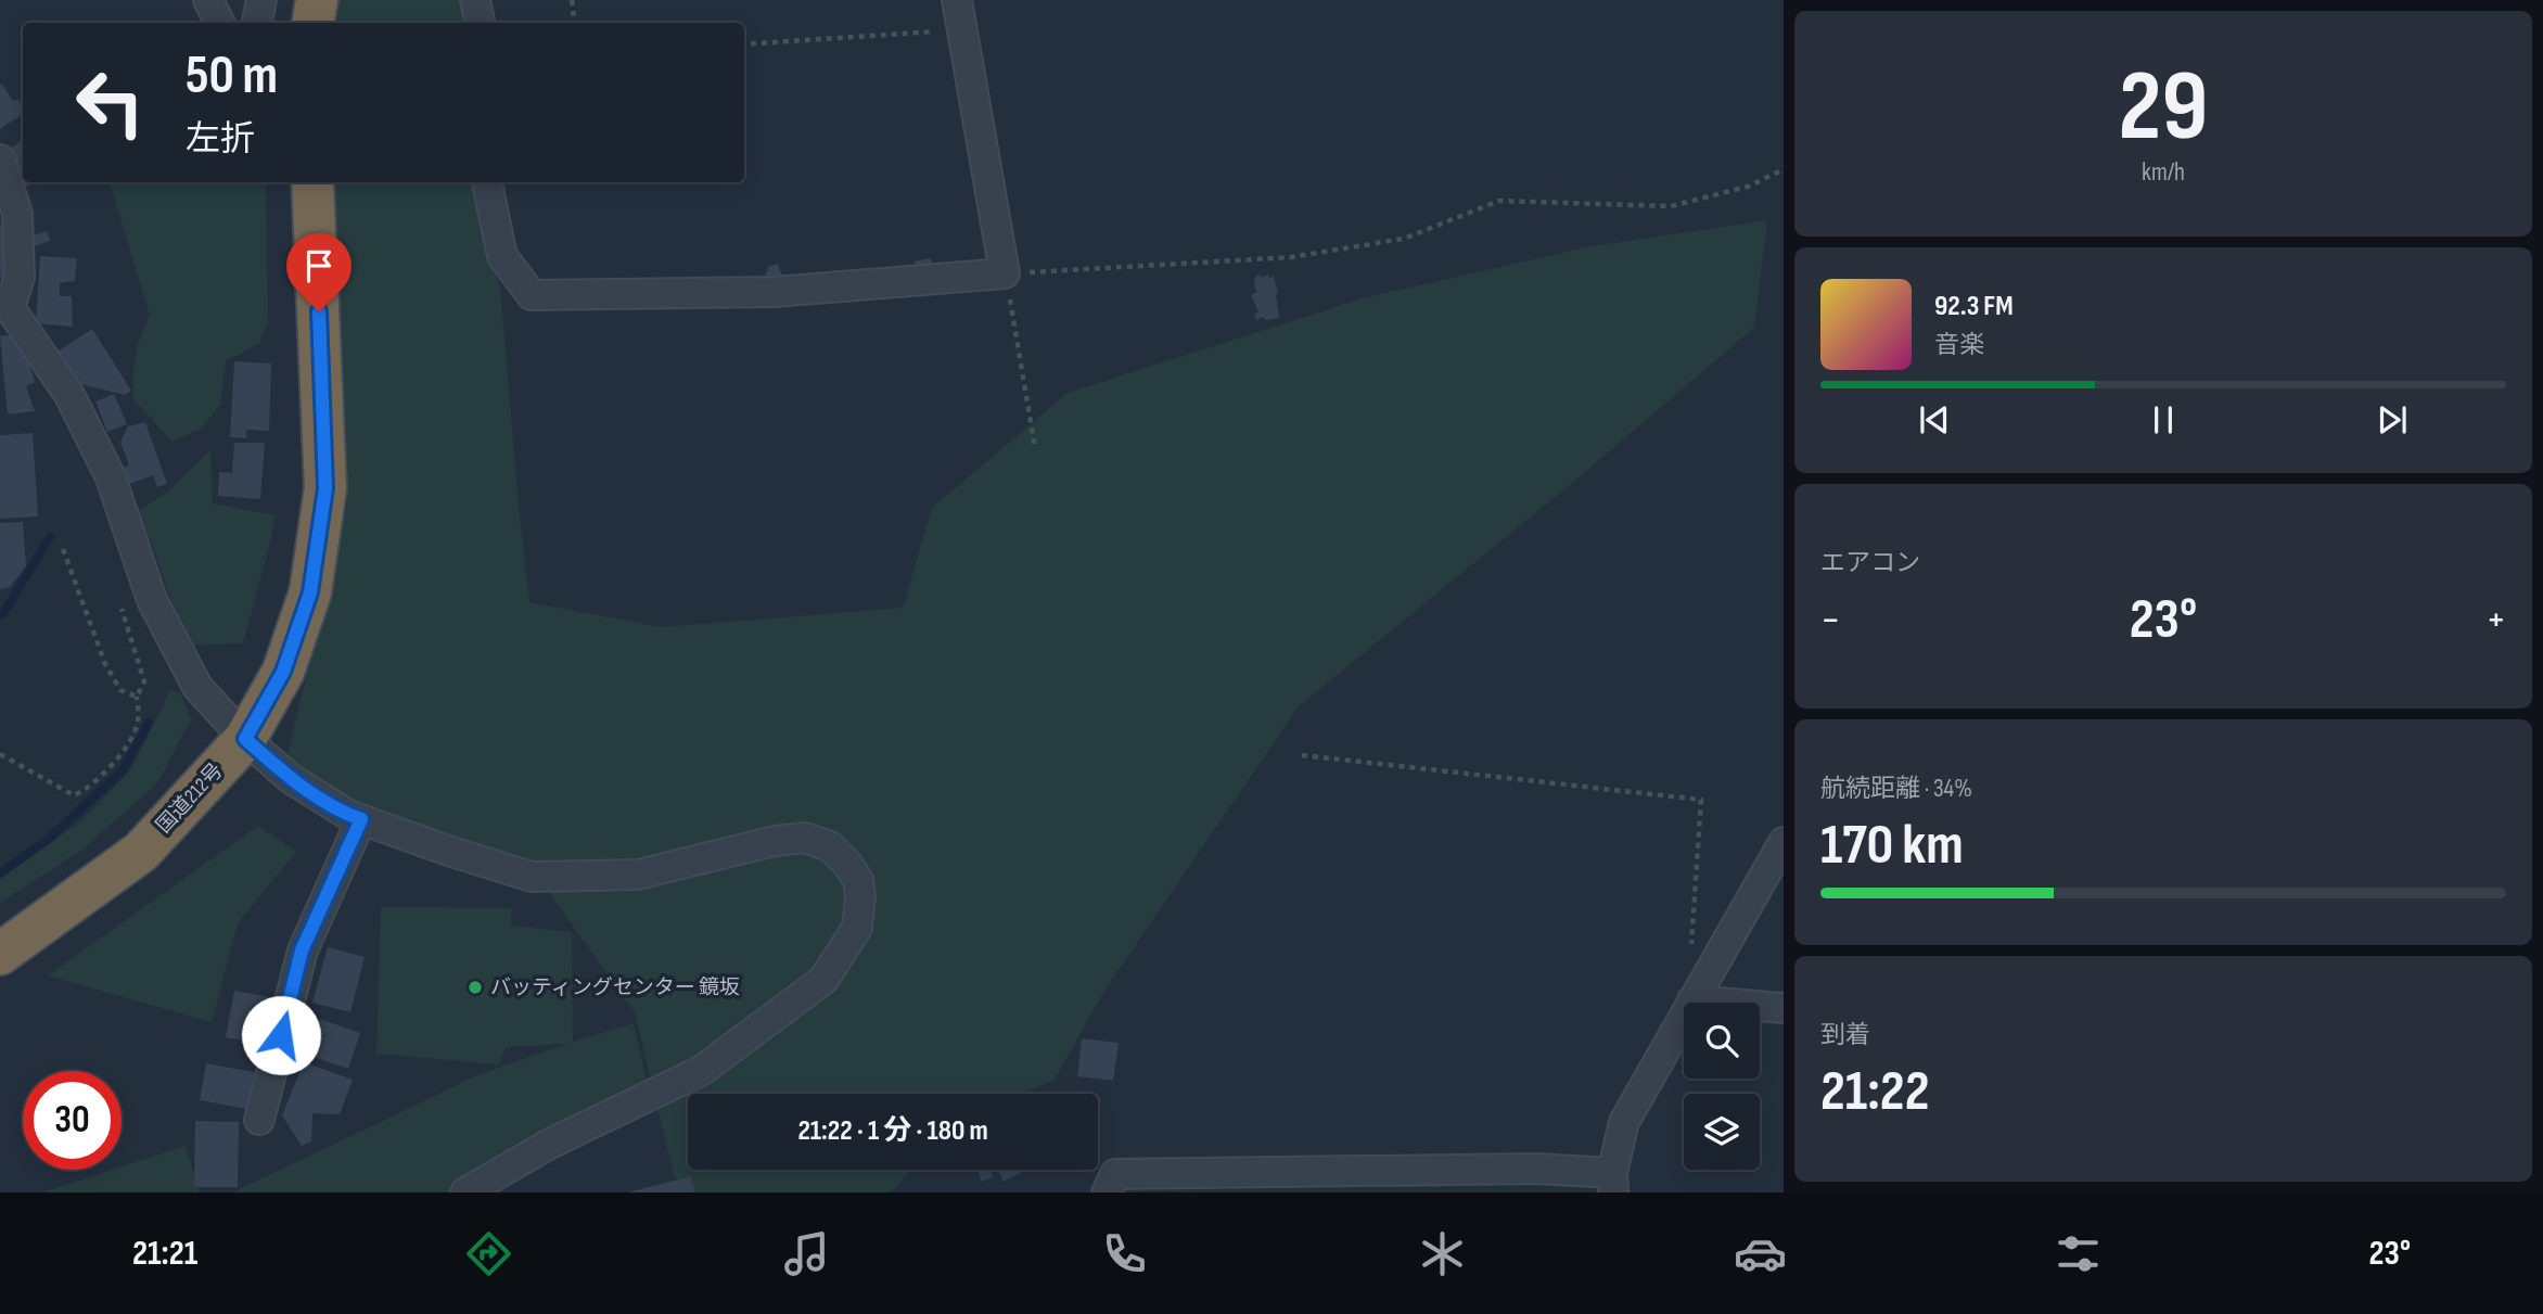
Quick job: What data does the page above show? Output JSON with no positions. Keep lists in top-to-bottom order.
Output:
{
  "streets": {
    "highway": ["国道212号"]
  },
  "places": ["バッティングセンター 鏡坂"],
  "page": {
    "tile": [
      ["29", "km/h"],
      "エアコン",
      ["航続距離 · 34%", "170 km"],
      ["到着", "21:22"]
    ],
    "turn": ["50 m", "左折"],
    "song": ["92.3 FM", "音楽"],
    "heat": ["−", "23°", "+"],
    "limit": "30",
    "trip": "21:22 · 1 分 · 180 m",
    "tabs": ["21:21", "23°"]
  }
}
